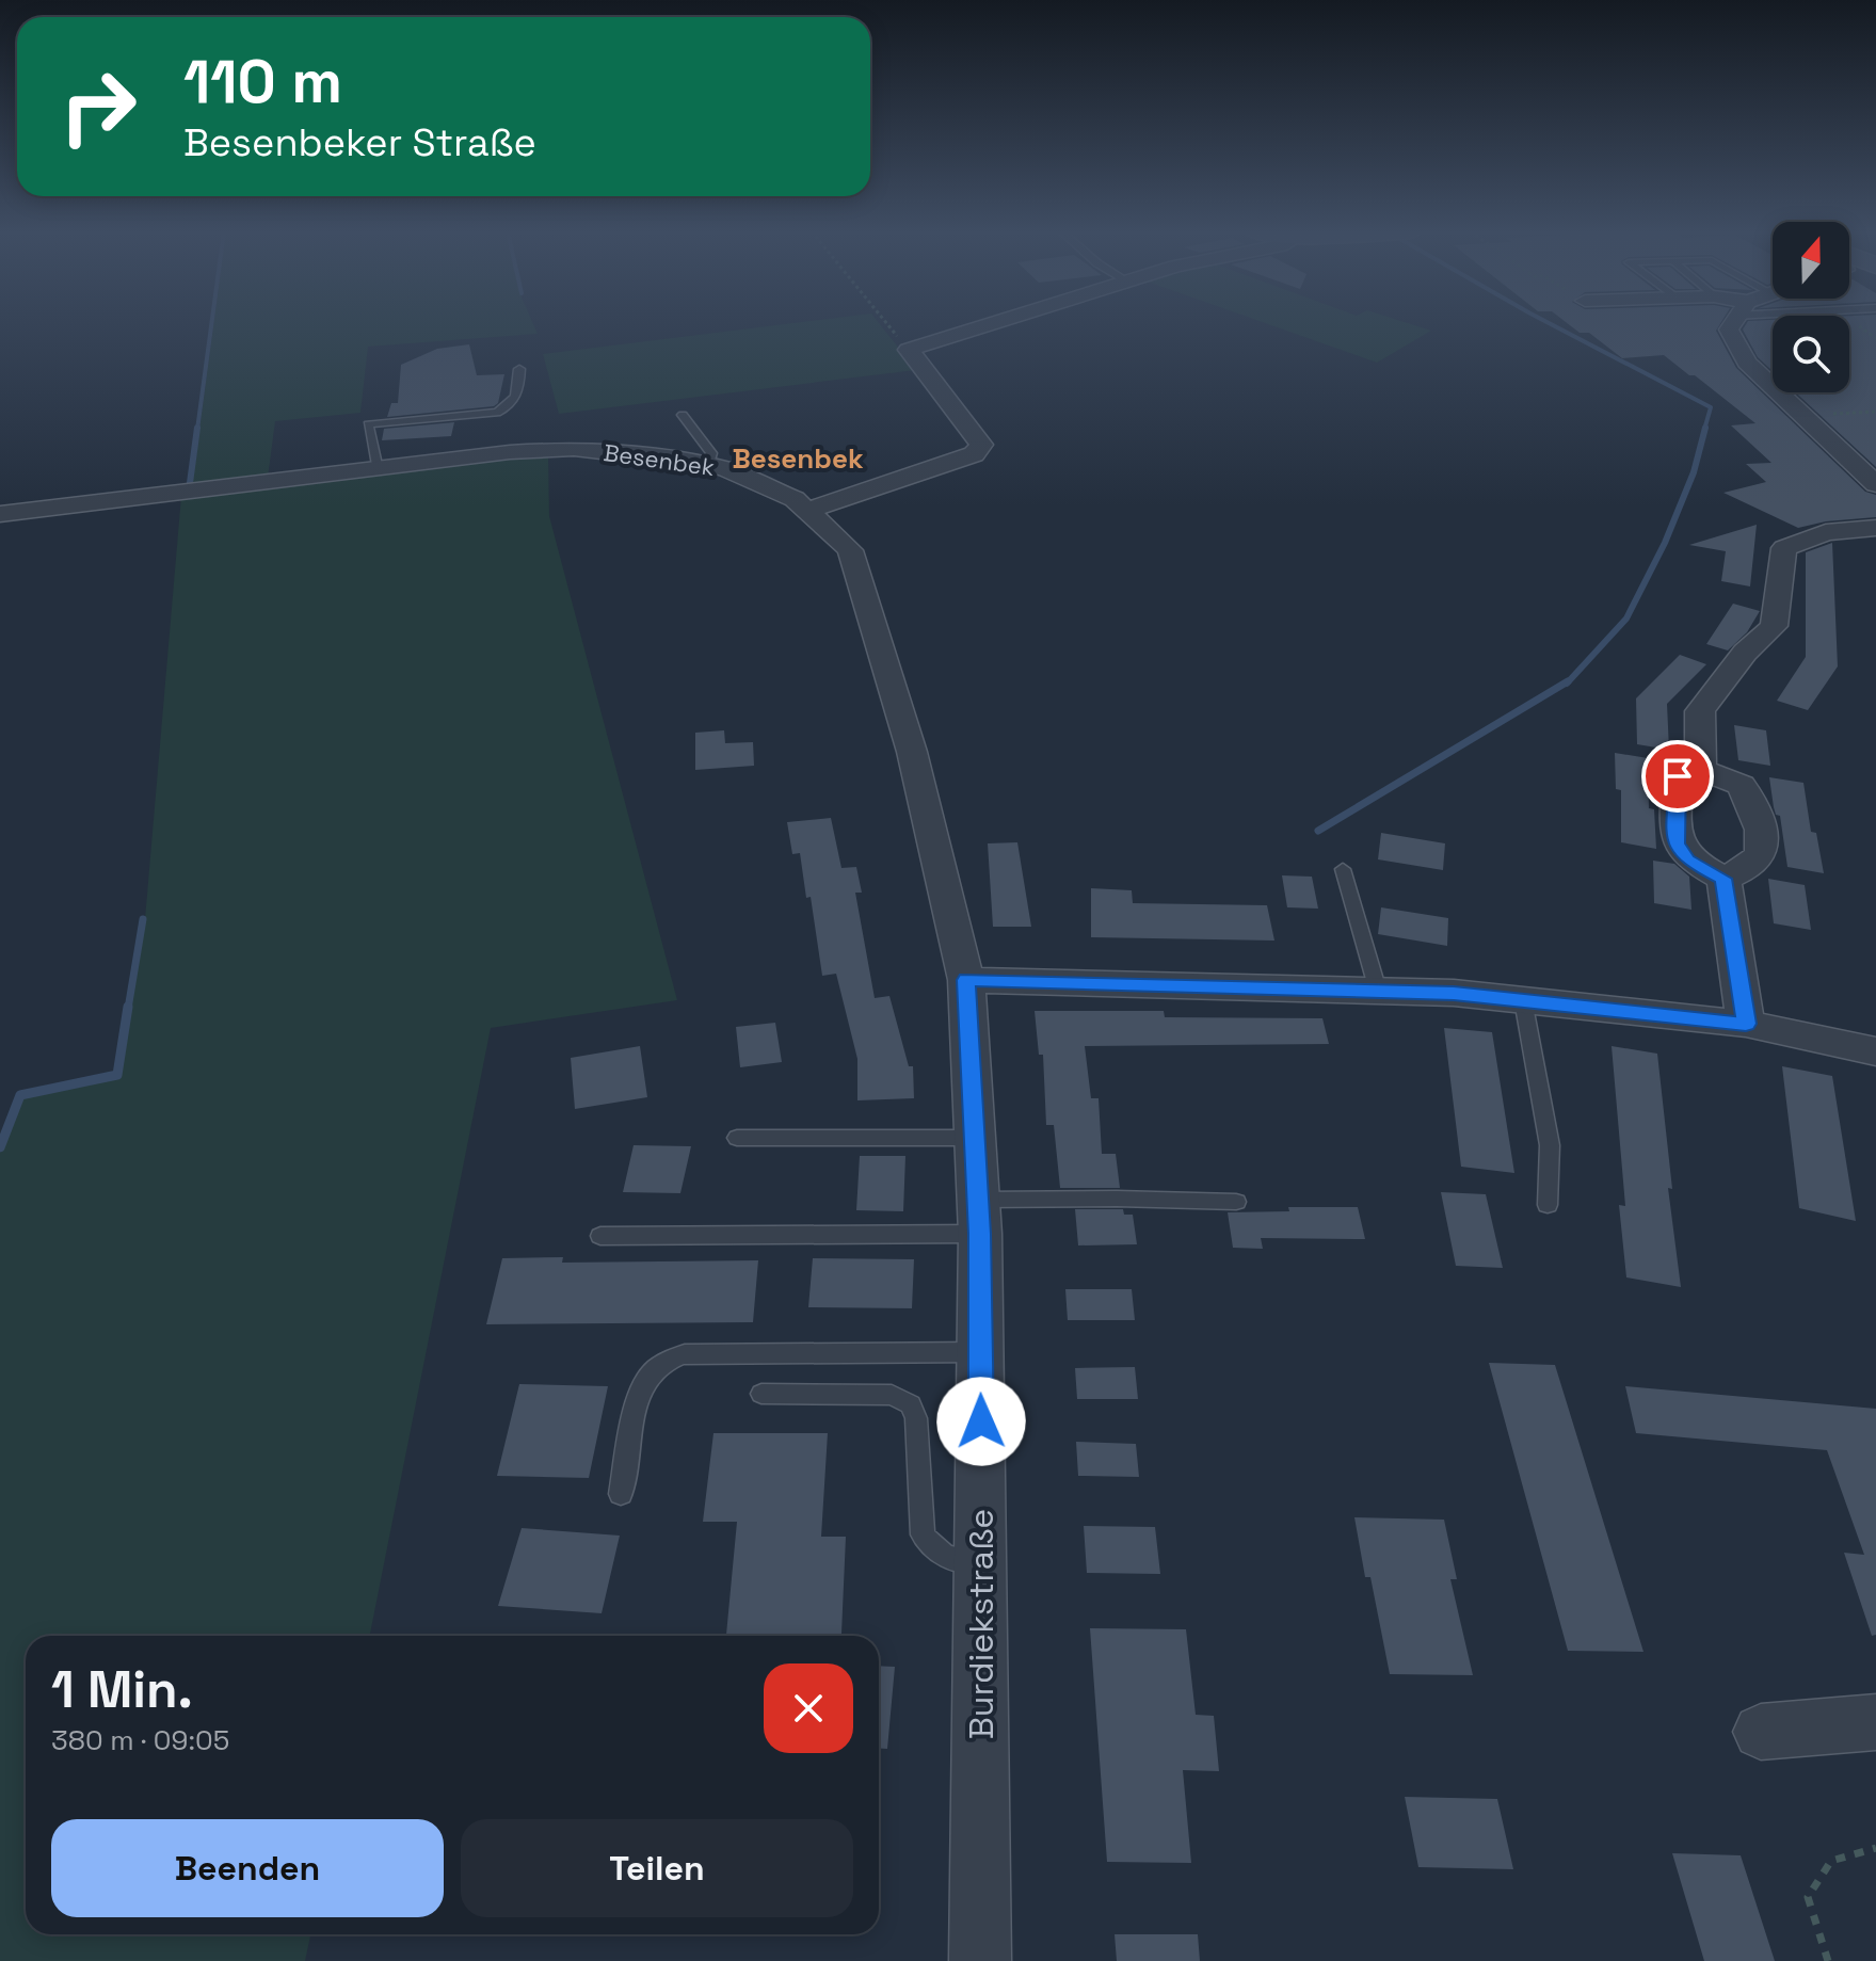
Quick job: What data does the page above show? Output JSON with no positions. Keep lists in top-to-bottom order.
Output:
{
  "streets": {
    "street": ["Besenbek", "Burdiekstraße"]
  },
  "crossings": [
    ["Besenbek", "Burdiekstraße"]
  ],
  "districts": ["Besenbek"],
  "north": "top",
  "page": {
    "turn": ["110 m", "Besenbeker Straße"],
    "heading": ["1 Min.", "380 m · 09:05"],
    "buttons": ["Beenden", "Teilen"]
  }
}
